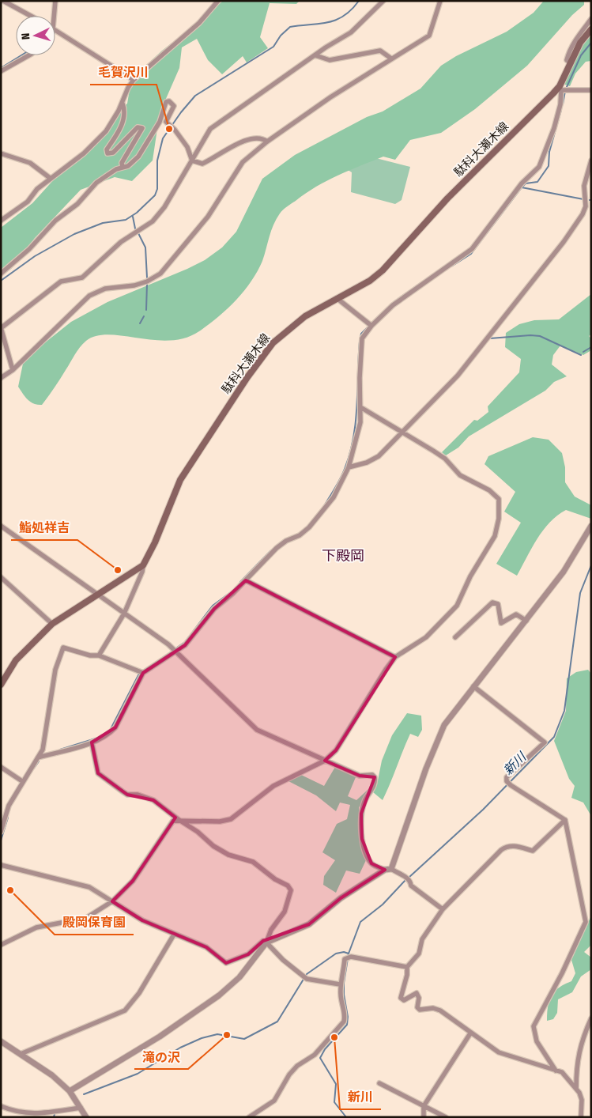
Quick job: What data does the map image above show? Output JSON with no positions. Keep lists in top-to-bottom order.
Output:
{
  "streets": {
    "main road": ["駄科大瀬木線"]
  },
  "districts": ["下殿岡"],
  "water": ["新川"],
  "places": [
    "毛賀沢川",
    "鮨処祥吉",
    "殿岡保育園",
    "滝の沢",
    "新川"
  ],
  "north": "left"
}
